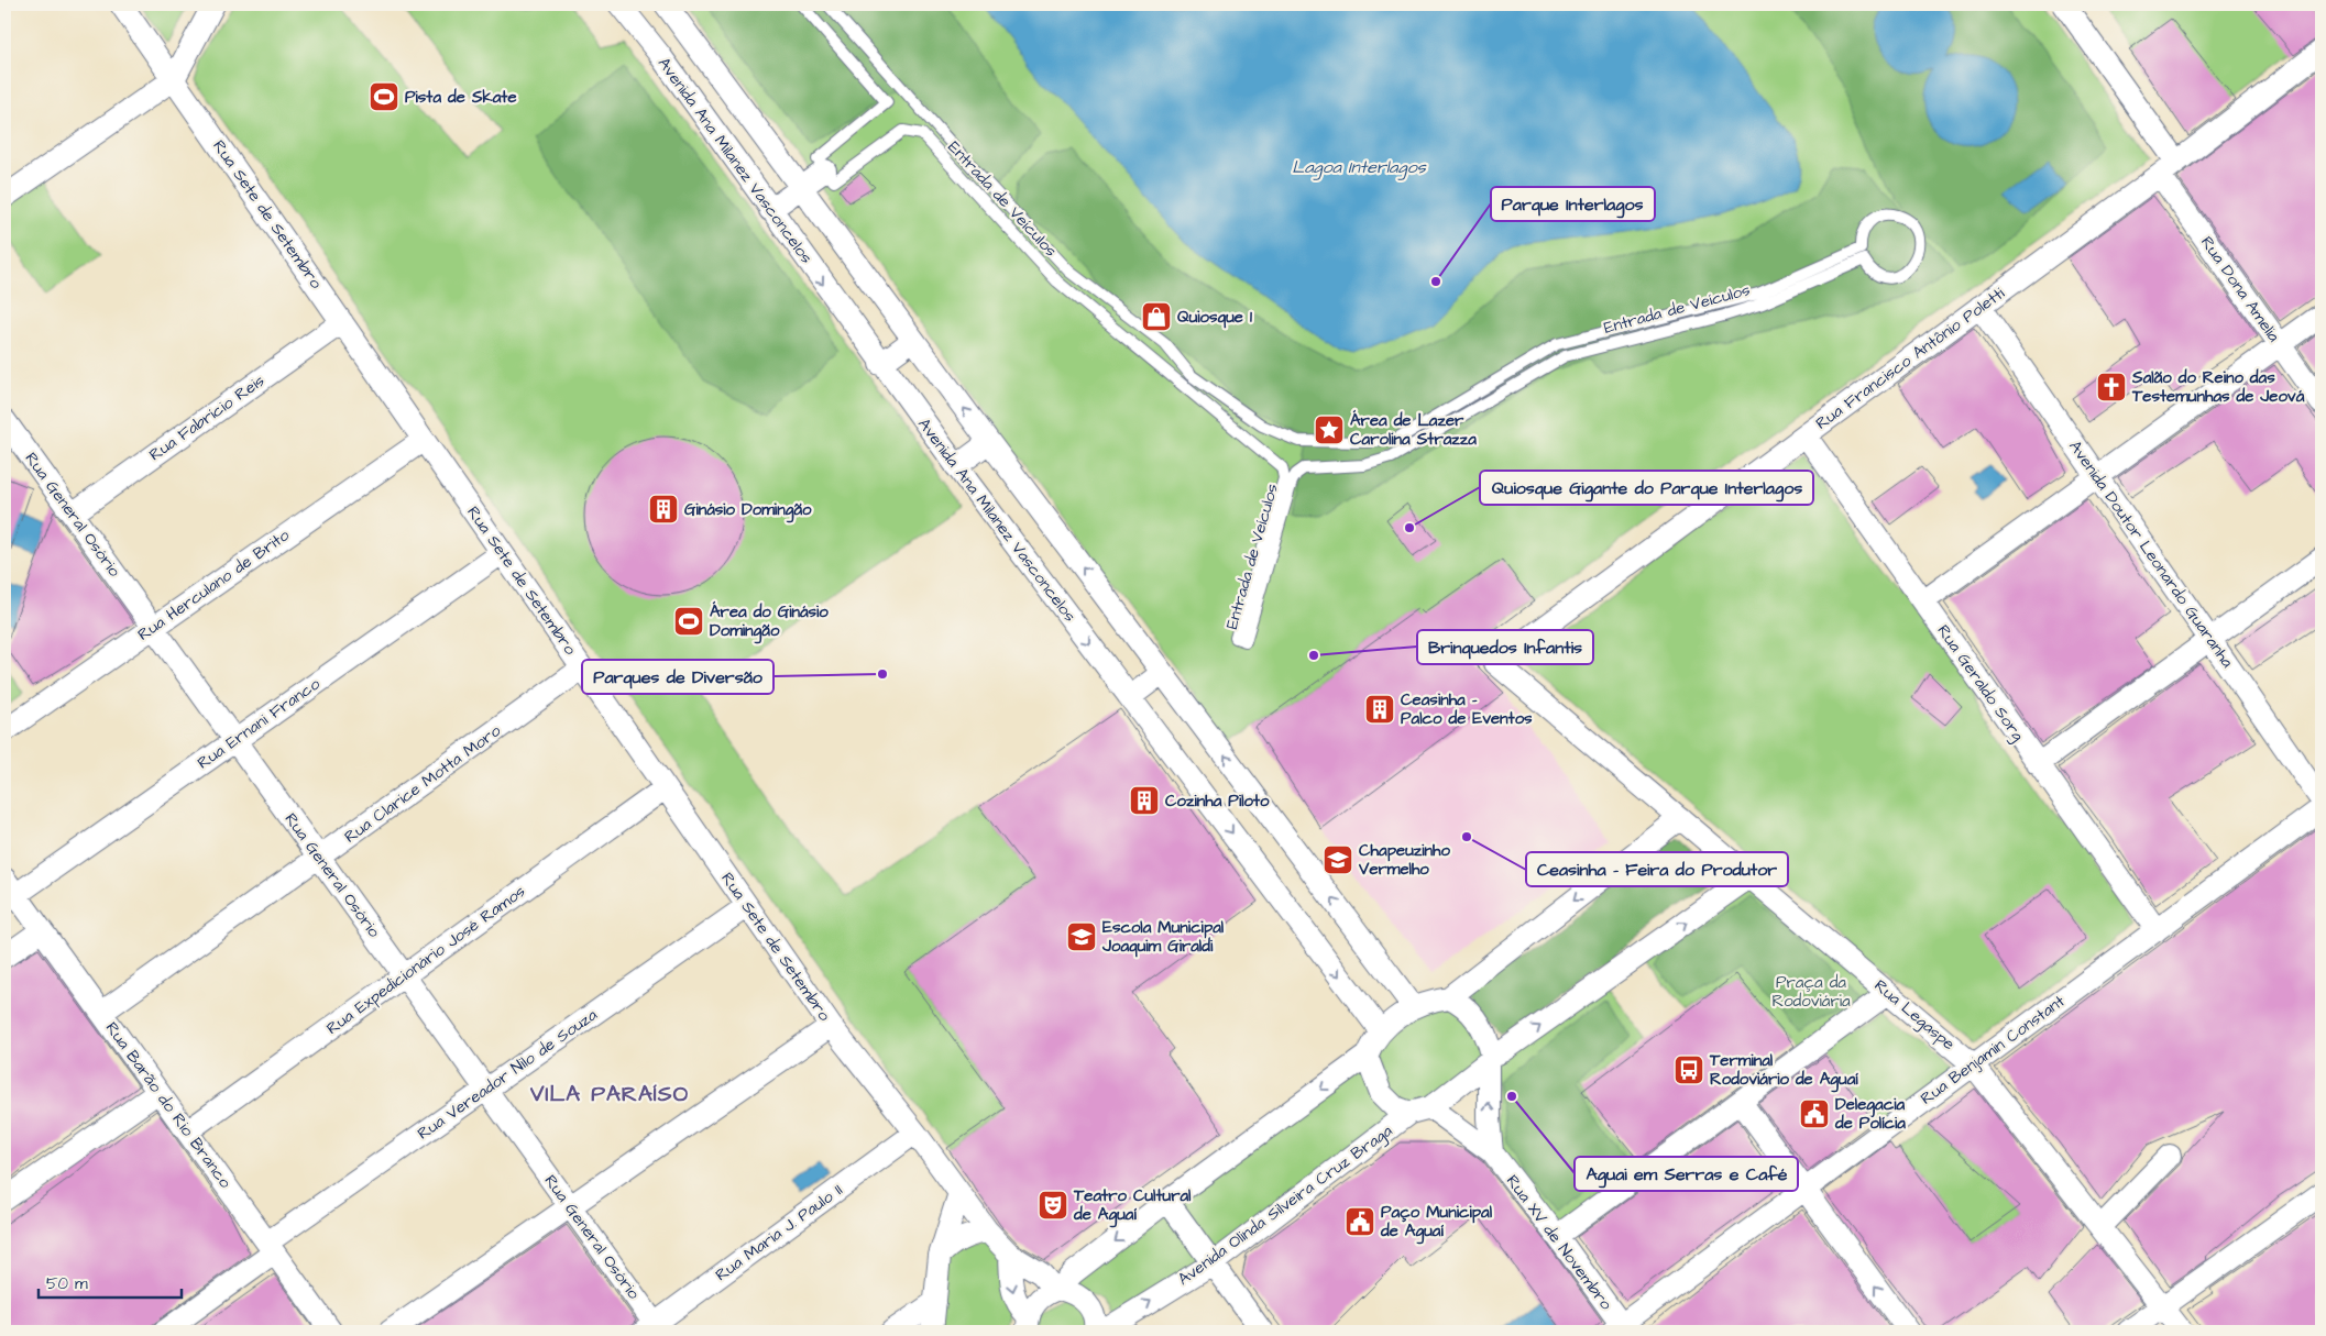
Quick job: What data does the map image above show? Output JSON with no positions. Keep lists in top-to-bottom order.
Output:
{
  "streets": {
    "street": [
      "Avenida Ana Milanez Vasconcelos",
      "Rua Sete de Setembro",
      "Rua Dona Amelia",
      "Rua Francisco Antônio Poletti",
      "Rua Fabrício Reis",
      "Rua General Osório",
      "Avenida Doutor Leonardo Guaranha",
      "Rua Herculano de Brito",
      "Rua Geraldo Sorg",
      "Rua Ernani Franco",
      "Rua Clarice Motta Moro",
      "Rua Expedicionário José Ramos",
      "Rua Legaspe",
      "Rua Benjamin Constant",
      "Rua Vereador Nilo de Souza",
      "Rua Barão do Rio Branco",
      "Avenida Olinda Silveira Cruz Braga",
      "Rua Maria J. Paulo II",
      "Rua XV de Novembro"
    ],
    "lane": ["Entrada de Veículos"]
  },
  "crossings": [
    ["Avenida Ana Milanez Vasconcelos", "Avenida Olinda Silveira Cruz Braga"],
    ["Rua Sete de Setembro", "Rua Fabrício Reis"],
    ["Rua Sete de Setembro", "Rua Herculano de Brito"],
    ["Rua Sete de Setembro", "Rua Ernani Franco"],
    ["Rua Sete de Setembro", "Rua Clarice Motta Moro"],
    ["Rua Sete de Setembro", "Rua Expedicionário José Ramos"],
    ["Rua Sete de Setembro", "Rua Vereador Nilo de Souza"],
    ["Rua Sete de Setembro", "Rua Maria J. Paulo II"],
    ["Rua Dona Amelia", "Rua Francisco Antônio Poletti"],
    ["Rua Francisco Antônio Poletti", "Avenida Doutor Leonardo Guaranha"],
    ["Rua Francisco Antônio Poletti", "Rua Geraldo Sorg"],
    ["Rua Francisco Antônio Poletti", "Rua Legaspe"],
    ["Rua Fabrício Reis", "Rua General Osório"],
    ["Rua General Osório", "Rua Herculano de Brito"],
    ["Rua General Osório", "Rua Ernani Franco"],
    ["Rua General Osório", "Rua Clarice Motta Moro"],
    ["Rua General Osório", "Rua Expedicionário José Ramos"],
    ["Rua General Osório", "Rua Vereador Nilo de Souza"],
    ["Rua General Osório", "Rua Maria J. Paulo II"],
    ["Rua Geraldo Sorg", "Rua Benjamin Constant"],
    ["Rua Ernani Franco", "Rua Barão do Rio Branco"],
    ["Rua Clarice Motta Moro", "Rua Barão do Rio Branco"],
    ["Rua Expedicionário José Ramos", "Rua Barão do Rio Branco"],
    ["Rua Legaspe", "Rua Benjamin Constant"],
    ["Rua Benjamin Constant", "Rua XV de Novembro"],
    ["Rua Vereador Nilo de Souza", "Rua Barão do Rio Branco"]
  ],
  "districts": ["VILA PARAÍSO"],
  "water": ["Lagoa Interlagos"],
  "parks": ["Praça da Rodoviária"],
  "places": {
    "sports": ["Pista de Skate", "Área do Ginásio Domingão"],
    "other": [
      "Parque Interlagos",
      "Quiosque Gigante do Parque Interlagos",
      "Brinquedos Infantis",
      "Parques de Diversão",
      "Ceasinha - Feira do Produtor",
      "Aguai em Serras e Café"
    ],
    "shop": ["Quiosque 1"],
    "church": ["Salão do Reino das Testemunhas de Jeová"],
    "place": ["Área de Lazer Carolina Strazza"],
    "building": ["Ginásio Domingão", "Ceasinha - Palco de Eventos", "Cozinha Piloto"],
    "school or university": ["Chapeuzinho Vermelho", "Escola Municipal Joaquim Giraldi"],
    "bus stop": ["Terminal Rodoviário de Aguaí"],
    "public building": ["Delegacia de Polícia", "Paço Municipal de Aguaí"],
    "theatre": ["Teatro Cultural de Aguaí"]
  },
  "scale_bar": "50 m"
}
